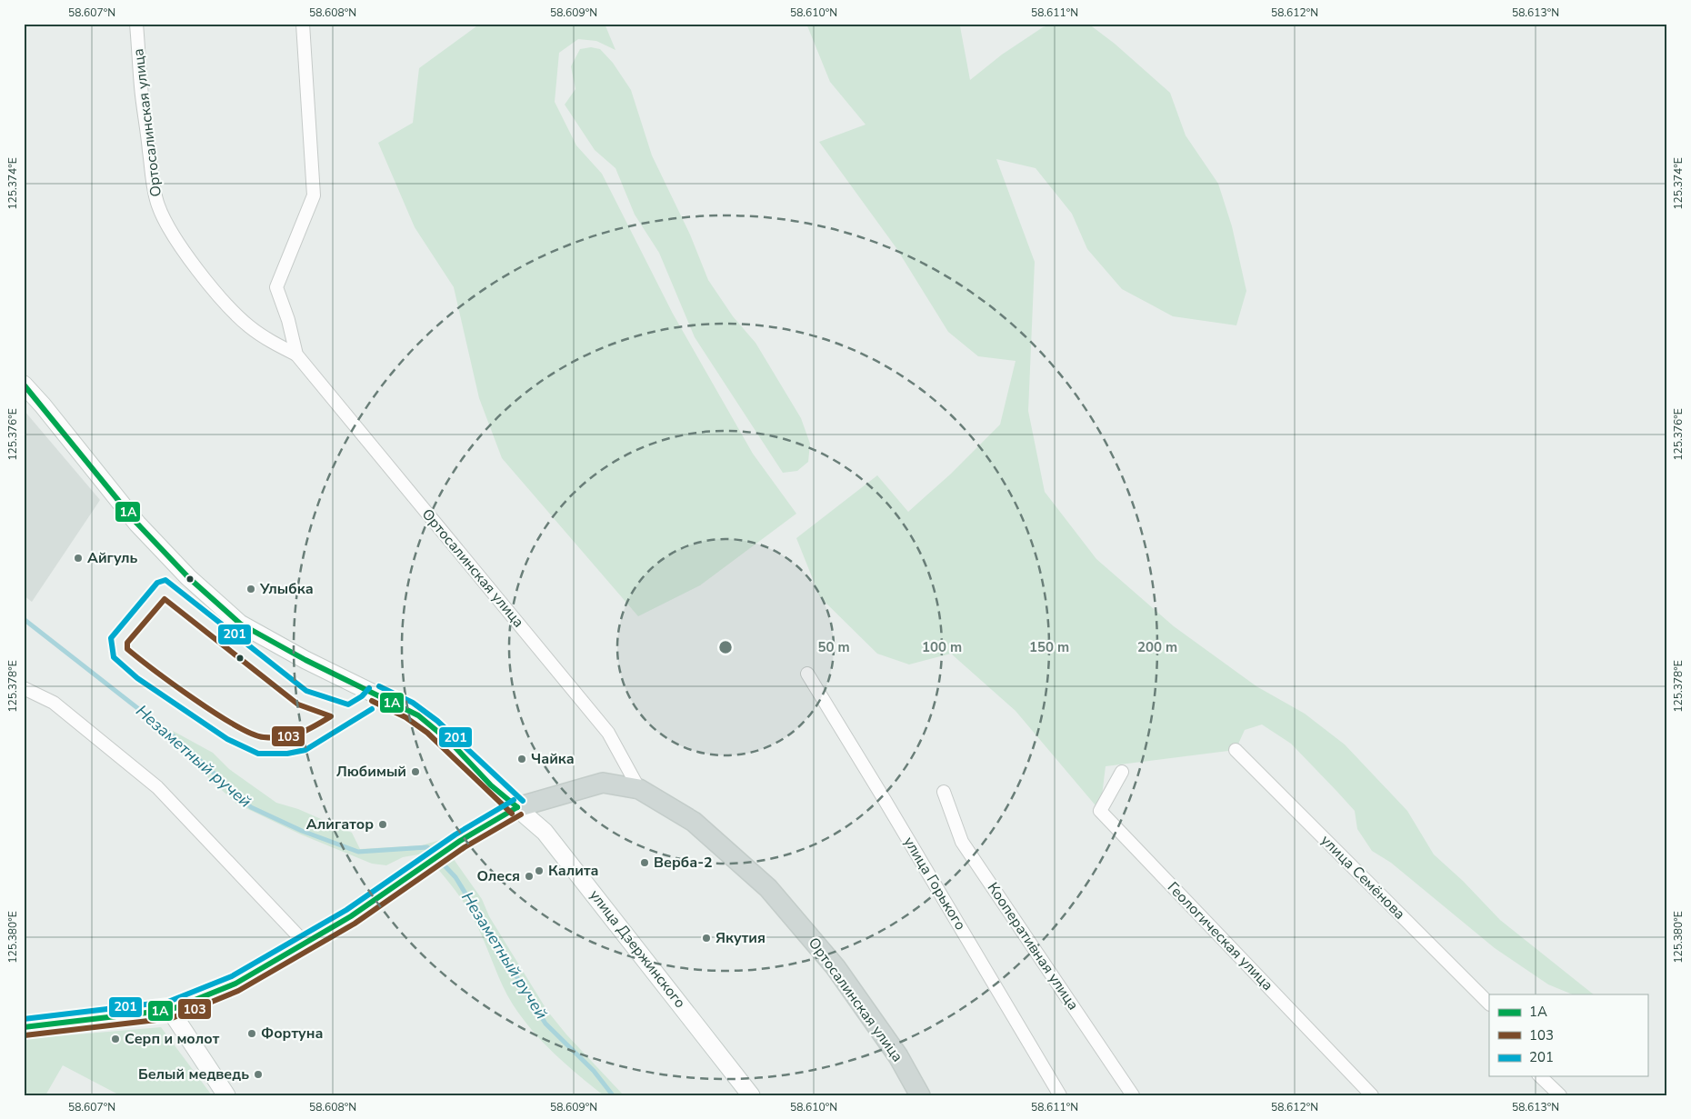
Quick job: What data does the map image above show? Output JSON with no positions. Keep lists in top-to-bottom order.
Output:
{
  "streets": {
    "main road": ["Ортосалинская улица"],
    "street": [
      "улица Семёнова",
      "улица Горького",
      "Геологическая улица",
      "Кооперативная улица",
      "улица Дзержинского"
    ]
  },
  "crossings": [
    ["Ортосалинская улица", "улица Дзержинского"]
  ],
  "water": ["Незаметный ручей"],
  "places": [
    "Айгуль",
    "Улыбка",
    "Чайка",
    "Любимый",
    "Алигатор",
    "Верба-2",
    "Калита",
    "Олеся",
    "Якутия",
    "Фортуна",
    "Серп и молот",
    "Белый медведь"
  ],
  "lines": ["transit line 1А", "transit line 201", "transit line 103"],
  "legend": ["1А", "103", "201"],
  "coordinates": [
    "58.607°N",
    "58.608°N",
    "58.609°N",
    "58.610°N",
    "58.611°N",
    "58.612°N",
    "58.613°N",
    "125.374°E",
    "125.376°E",
    "125.378°E",
    "125.380°E"
  ],
  "rings": [
    "50 m",
    "100 m",
    "150 m",
    "200 m"
  ]
}
